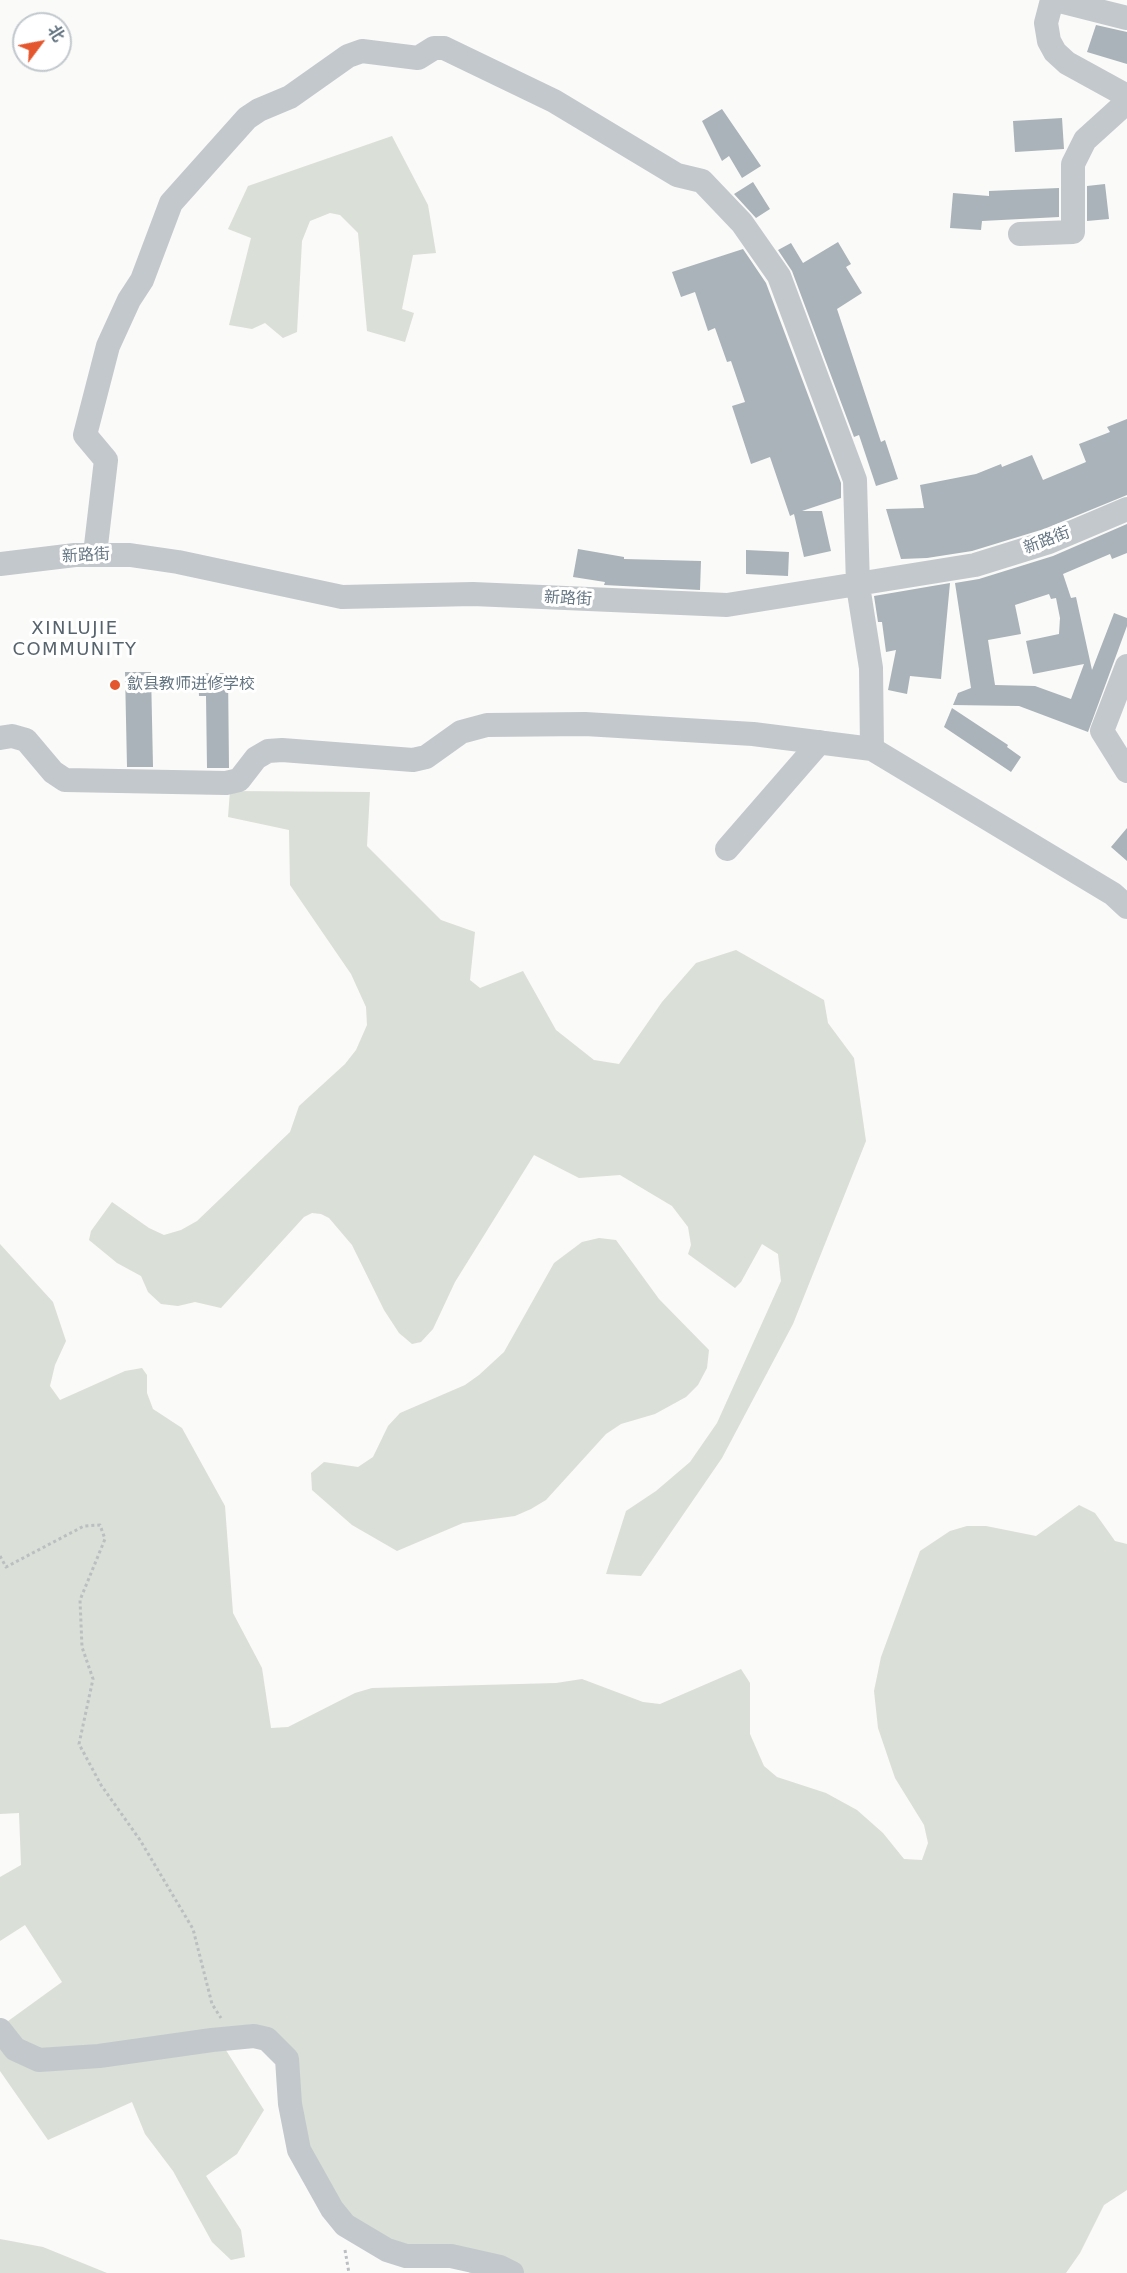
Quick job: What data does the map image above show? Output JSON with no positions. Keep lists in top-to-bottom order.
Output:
{
  "streets": {
    "street": ["新路街"]
  },
  "districts": ["XINLUJIE COMMUNITY"],
  "places": ["歙县教师进修学校"],
  "north": "top right"
}
